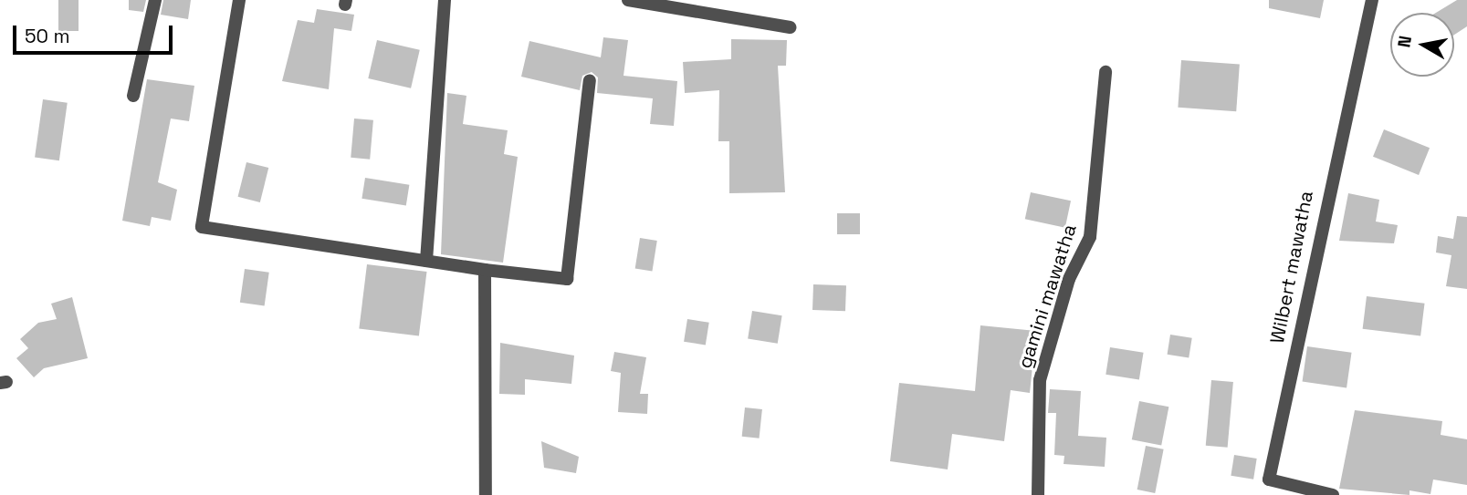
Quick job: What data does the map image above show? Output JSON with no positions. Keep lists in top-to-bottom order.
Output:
{
  "streets": {
    "street": ["Wilbert mawatha", "gamini mawatha"]
  },
  "scale_bar": "50 m",
  "north": "left"
}
